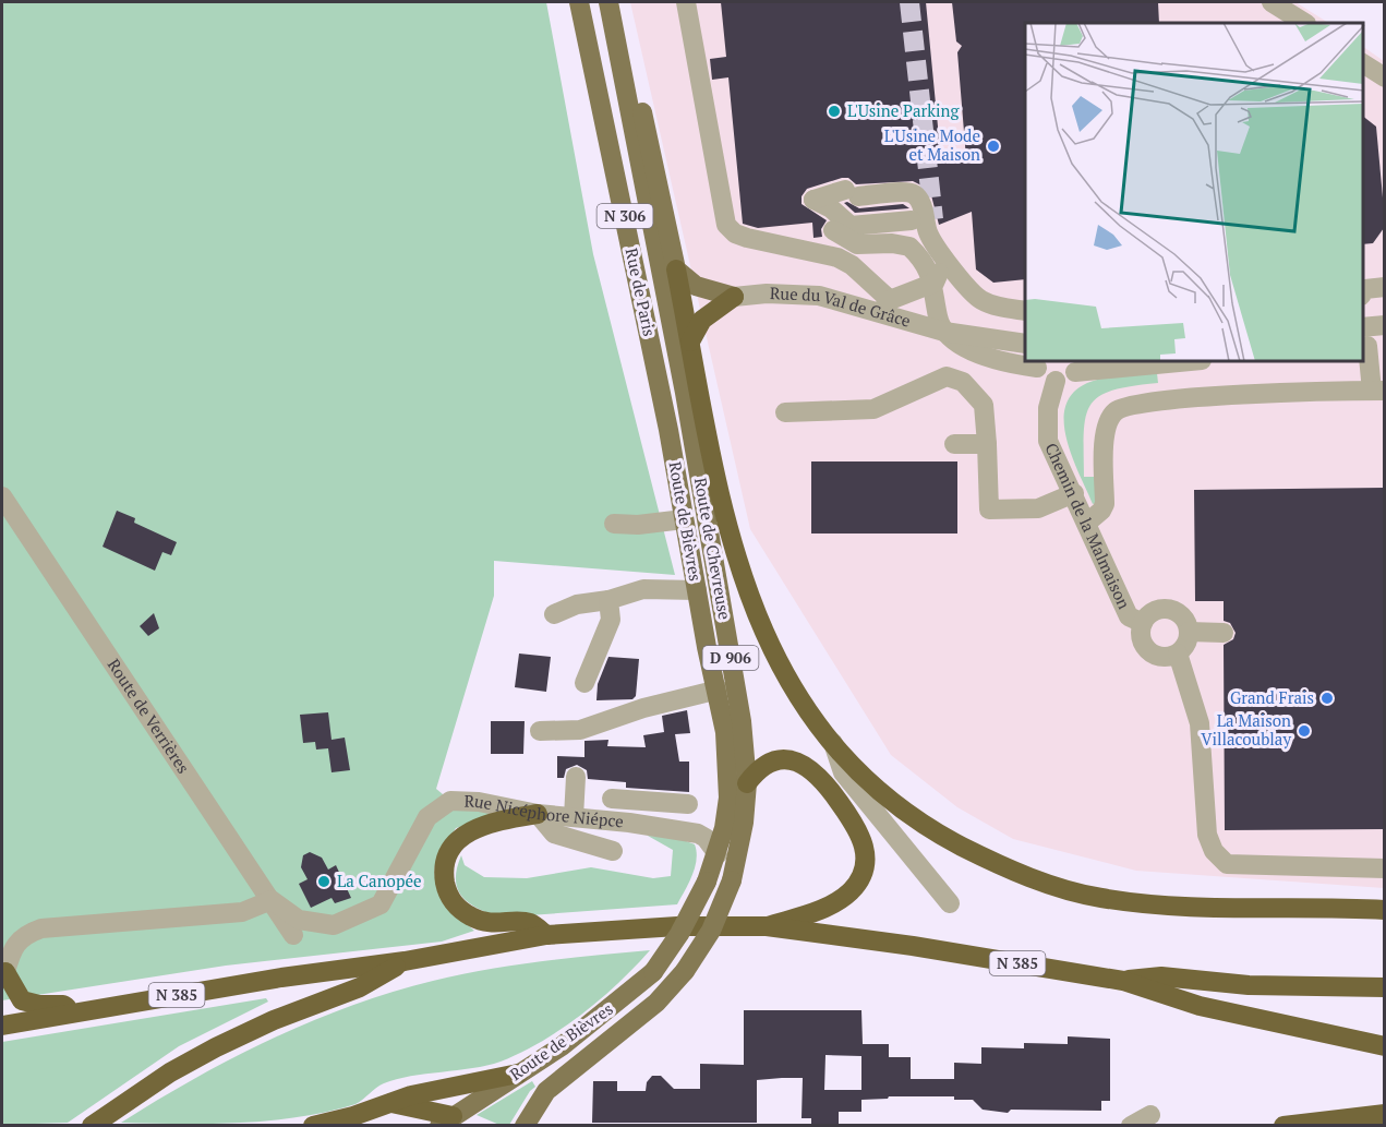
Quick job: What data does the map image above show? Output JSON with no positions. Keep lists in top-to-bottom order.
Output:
{
  "streets": {
    "highway": ["N 385"],
    "main road": [
      "N 306",
      "Rue de Paris",
      "Route de Bièvres",
      "Route de Chevreuse",
      "D 906"
    ],
    "street": [
      "Rue du Val de Grâce",
      "Chemin de la Malmaison",
      "Route de Verrières",
      "Rue Nicéphore Niépce"
    ]
  },
  "crossings": [
    ["Rue de Paris", "Route de Bièvres"],
    ["Rue de Paris", "Route de Chevreuse"],
    ["Route de Bièvres", "Rue Nicéphore Niépce"],
    ["Route de Verrières", "Rue Nicéphore Niépce"]
  ],
  "places": [
    "L'Usine Parking",
    "L'Usine Mode et Maison",
    "Grand Frais",
    "La Maison Villacoublay",
    "La Canopée"
  ]
}
